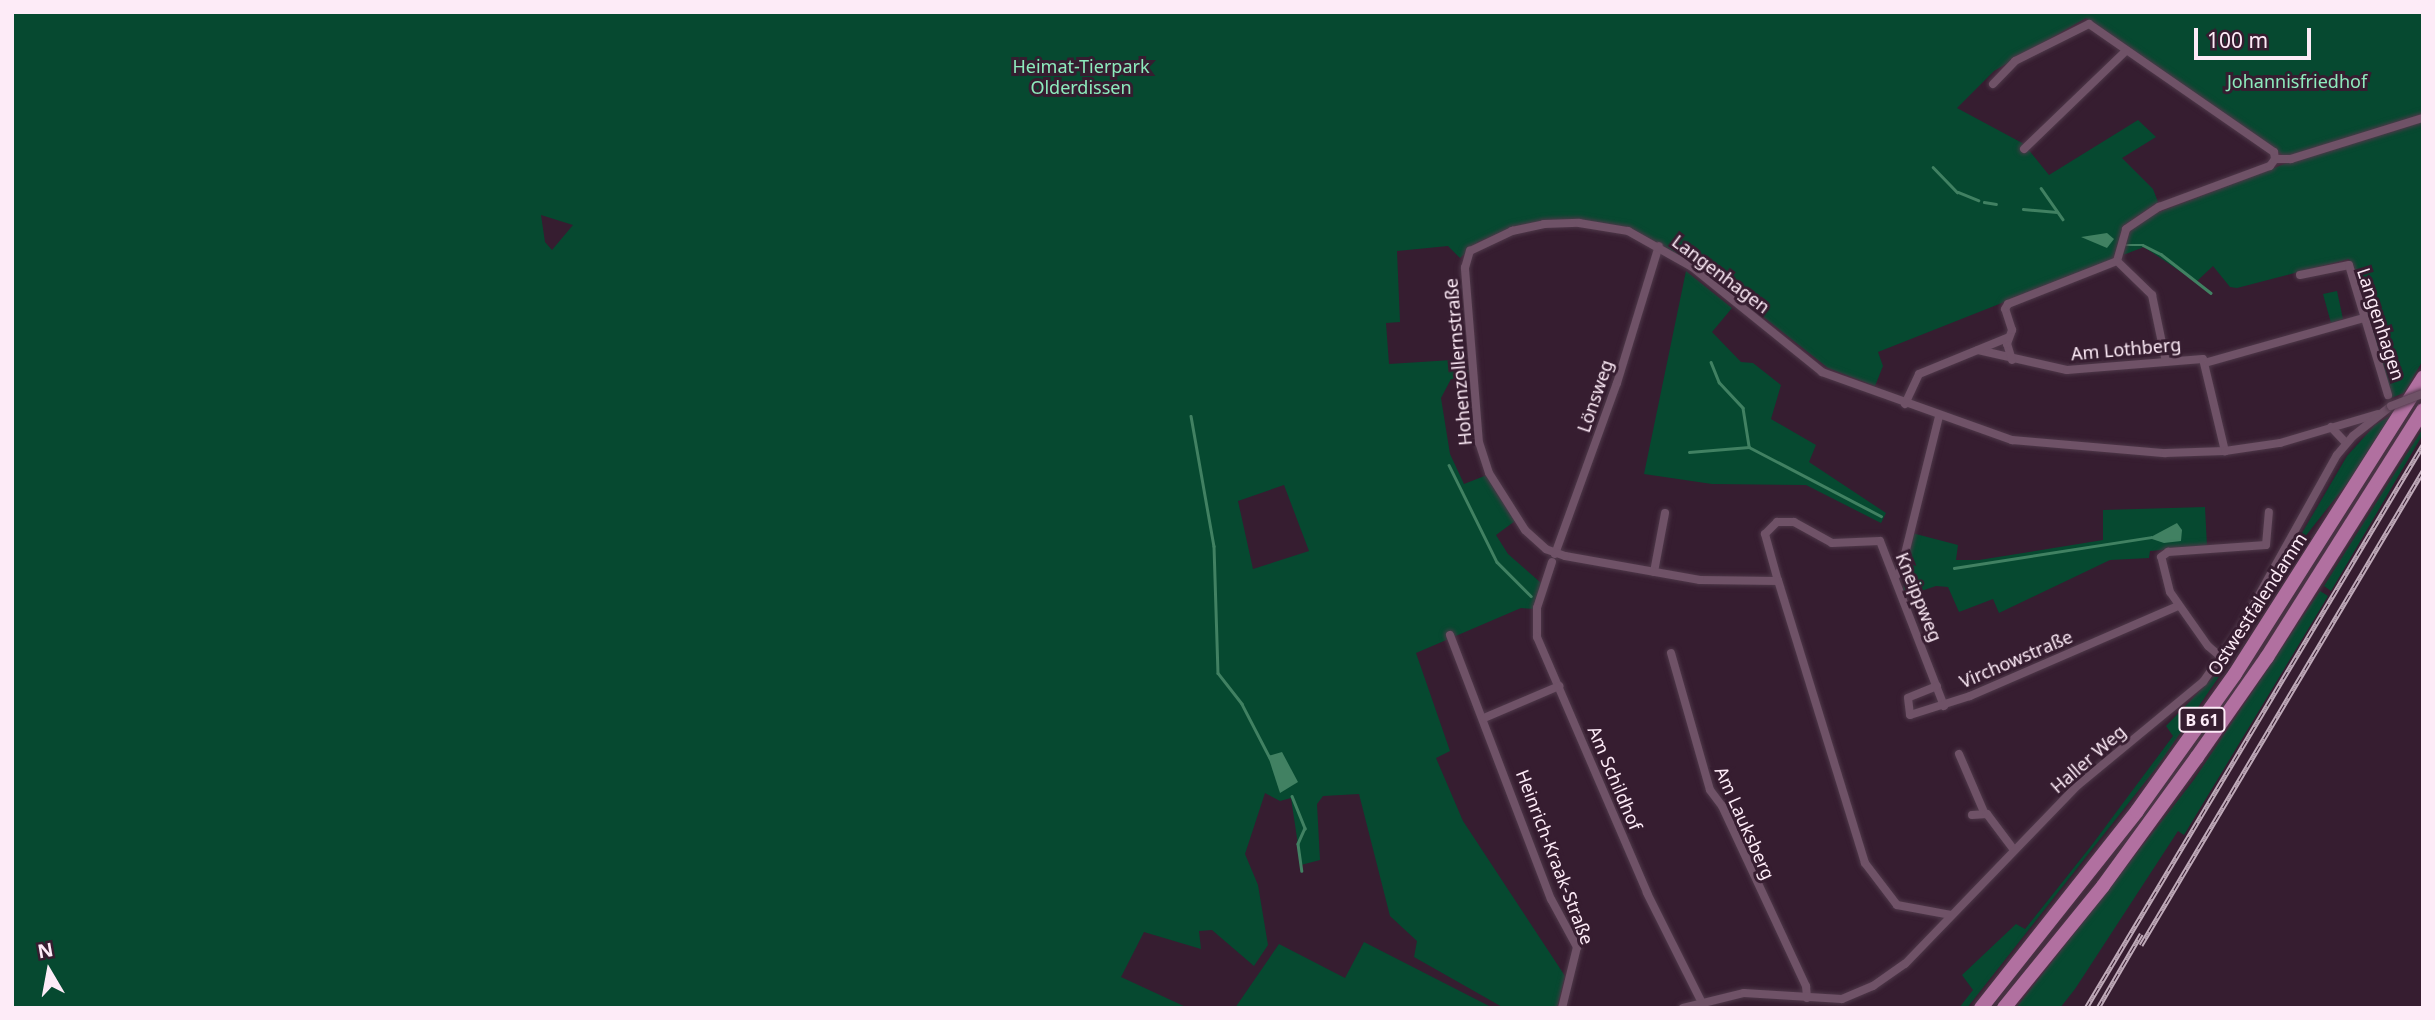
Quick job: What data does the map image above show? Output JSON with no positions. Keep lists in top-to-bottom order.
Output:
{
  "streets": {
    "highway": ["Ostwestfalendamm", "B 61"],
    "street": [
      "Langenhagen",
      "Am Lothberg",
      "Hohenzollernstraße",
      "Lönsweg",
      "Kneippweg",
      "Virchowstraße",
      "Haller Weg",
      "Am Schildhof",
      "Am Lauksberg",
      "Heinrich-Kraak-Straße"
    ]
  },
  "crossings": [
    ["Langenhagen", "Am Lothberg"],
    ["Langenhagen", "Hohenzollernstraße"],
    ["Langenhagen", "Lönsweg"],
    ["Langenhagen", "Haller Weg"],
    ["Hohenzollernstraße", "Lönsweg"],
    ["Hohenzollernstraße", "Kneippweg"],
    ["Hohenzollernstraße", "Am Schildhof"],
    ["Lönsweg", "Am Schildhof"],
    ["Kneippweg", "Virchowstraße"],
    ["Haller Weg", "Am Schildhof"],
    ["Haller Weg", "Am Lauksberg"]
  ],
  "parks": ["Heimat-Tierpark Olderdissen", "Johannisfriedhof"],
  "scale_bar": "100 m",
  "north": "top"
}
